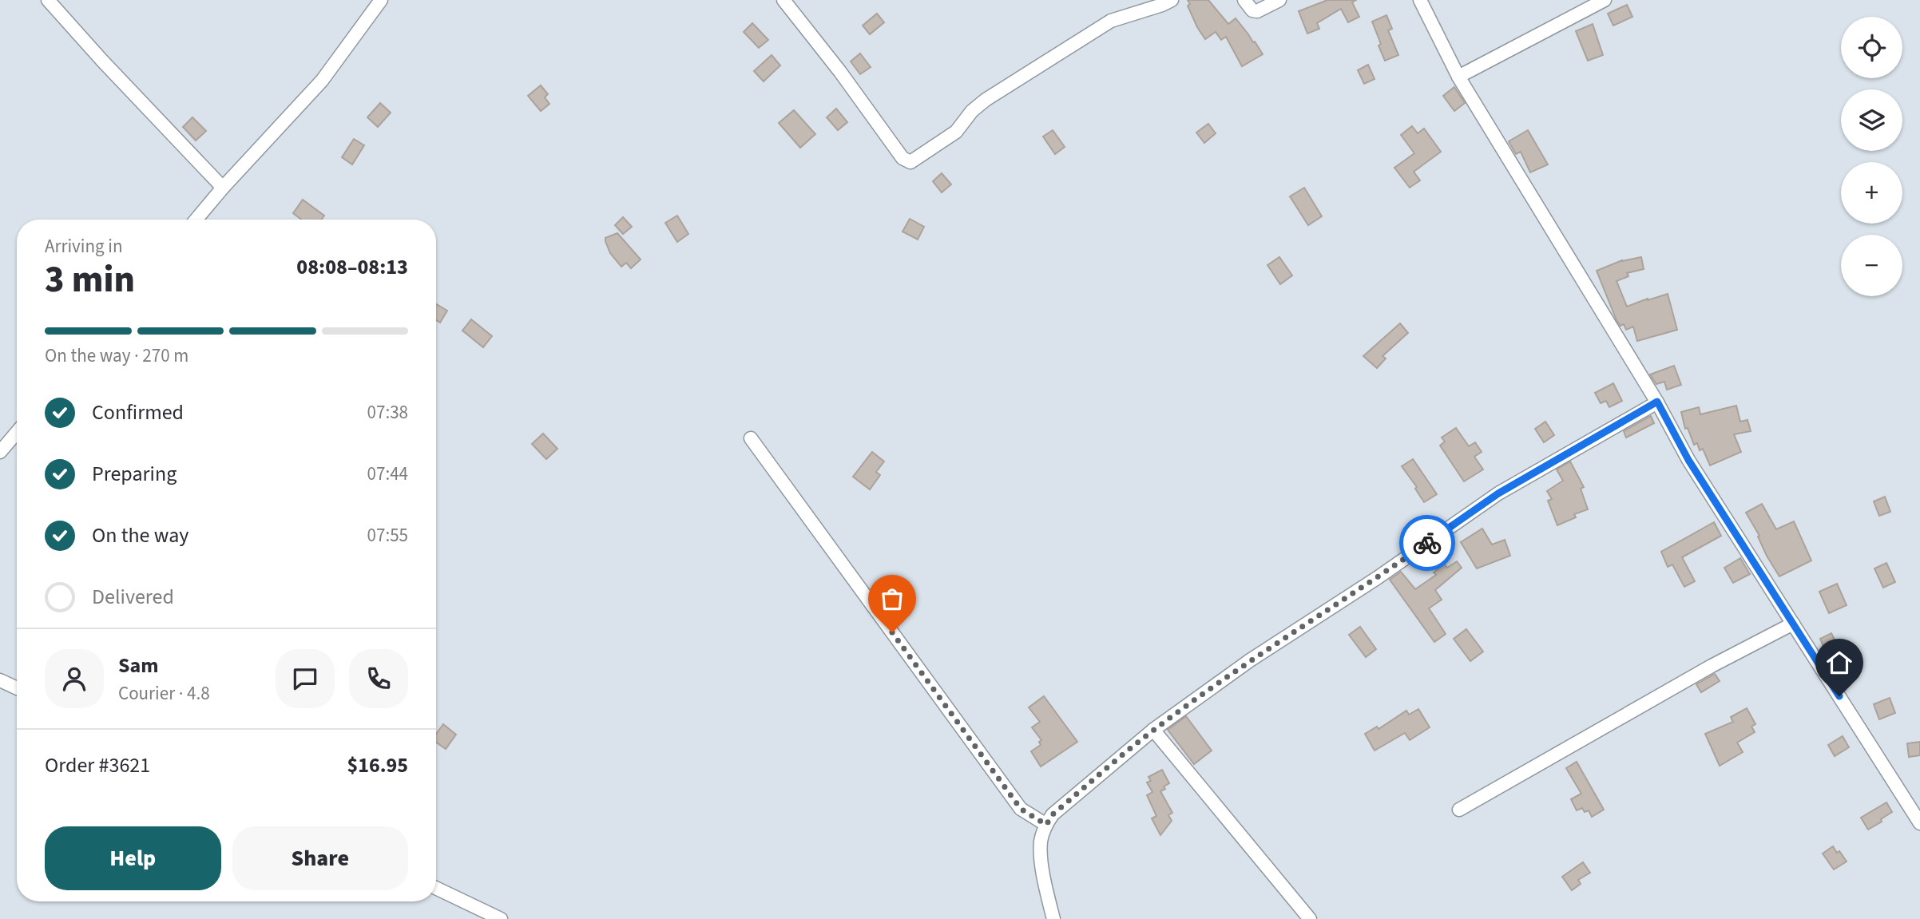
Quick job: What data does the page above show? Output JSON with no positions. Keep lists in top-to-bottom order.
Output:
{
  "page": {
    "map_buttons": ["+", "−"],
    "heading": ["3 min", "Arriving in", "08:08–08:13"],
    "panel": [
      "Sam",
      "Courier · 4.8",
      "Order #3621",
      "$16.95"
    ],
    "bar": "On the way · 270 m",
    "list": [
      ["Confirmed", "07:38"],
      ["Preparing", "07:44"],
      ["On the way", "07:55"],
      "Delivered"
    ],
    "buttons": ["Help", "Share"]
  }
}
